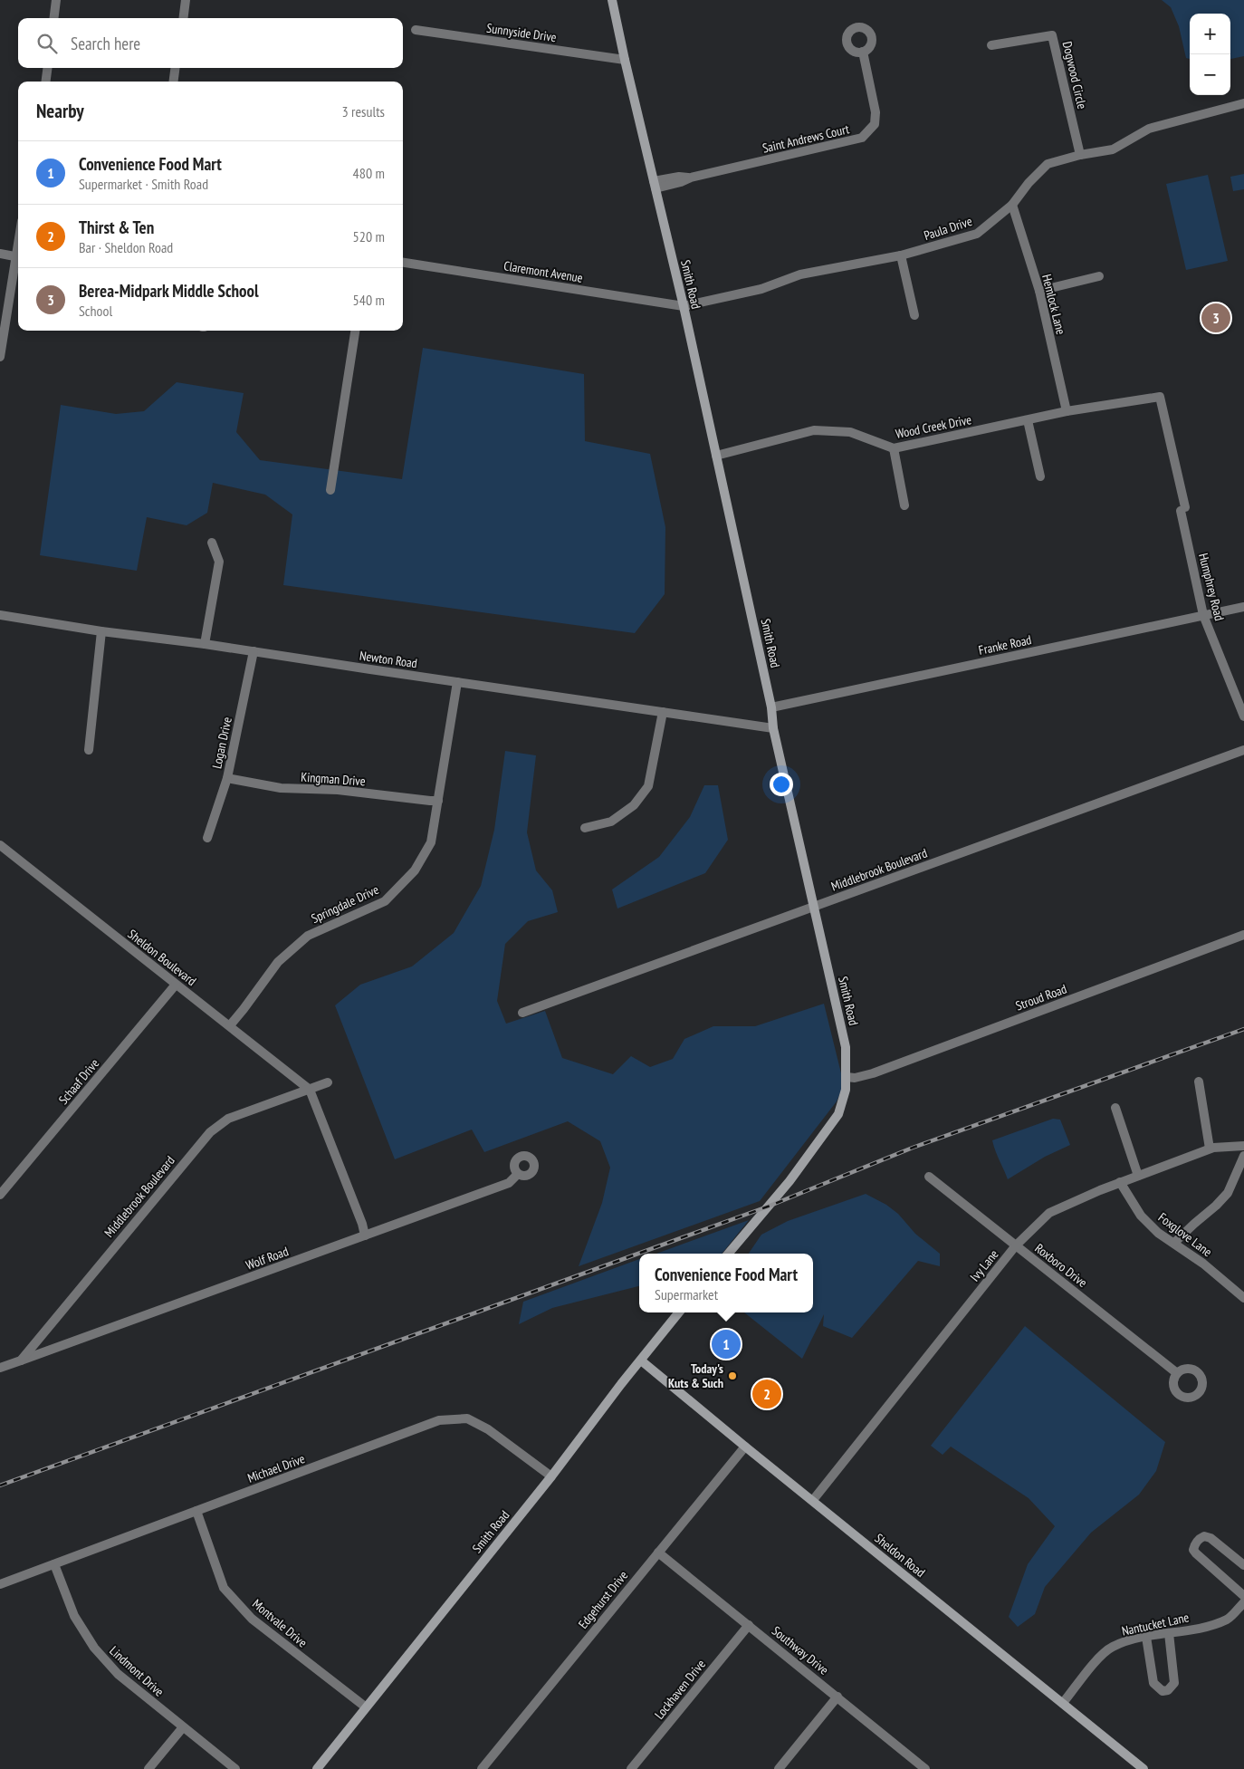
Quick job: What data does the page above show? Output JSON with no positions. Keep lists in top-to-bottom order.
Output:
{
  "streets": {
    "main road": ["Smith Road", "Sheldon Road"],
    "street": [
      "Sunnyside Drive",
      "Dogwood Circle",
      "Saint Andrews Court",
      "Paula Drive",
      "Claremont Avenue",
      "Hemlock Lane",
      "Wood Creek Drive",
      "Humphrey Road",
      "Franke Road",
      "Newton Road",
      "Logan Drive",
      "Kingman Drive",
      "Middlebrook Boulevard",
      "Springdale Drive",
      "Sheldon Boulevard",
      "Stroud Road",
      "Schaaf Drive",
      "Foxglove Lane",
      "Wolf Road",
      "Ivy Lane",
      "Roxboro Drive",
      "Michael Drive",
      "Edgehurst Drive",
      "Montvale Drive",
      "Nantucket Lane",
      "Southway Drive",
      "Lindmont Drive",
      "Lockhaven Drive"
    ]
  },
  "crossings": [
    ["Sunnyside Drive", "Smith Road"],
    ["Dogwood Circle", "Paula Drive"],
    ["Saint Andrews Court", "Smith Road"],
    ["Paula Drive", "Claremont Avenue"],
    ["Paula Drive", "Smith Road"],
    ["Paula Drive", "Hemlock Lane"],
    ["Claremont Avenue", "Smith Road"],
    ["Smith Road", "Wood Creek Drive"],
    ["Smith Road", "Franke Road"],
    ["Smith Road", "Newton Road"],
    ["Smith Road", "Middlebrook Boulevard"],
    ["Smith Road", "Stroud Road"],
    ["Smith Road", "Michael Drive"],
    ["Smith Road", "Sheldon Road"],
    ["Smith Road", "Montvale Drive"],
    ["Hemlock Lane", "Wood Creek Drive"],
    ["Wood Creek Drive", "Humphrey Road"],
    ["Humphrey Road", "Franke Road"],
    ["Newton Road", "Logan Drive"],
    ["Newton Road", "Springdale Drive"],
    ["Logan Drive", "Kingman Drive"],
    ["Kingman Drive", "Springdale Drive"],
    ["Middlebrook Boulevard", "Sheldon Boulevard"],
    ["Middlebrook Boulevard", "Wolf Road"],
    ["Springdale Drive", "Sheldon Boulevard"],
    ["Sheldon Boulevard", "Schaaf Drive"],
    ["Foxglove Lane", "Ivy Lane"],
    ["Ivy Lane", "Roxboro Drive"],
    ["Ivy Lane", "Sheldon Road"],
    ["Michael Drive", "Montvale Drive"],
    ["Michael Drive", "Lindmont Drive"],
    ["Sheldon Road", "Edgehurst Drive"],
    ["Sheldon Road", "Nantucket Lane"],
    ["Edgehurst Drive", "Southway Drive"],
    ["Southway Drive", "Lockhaven Drive"]
  ],
  "places": ["Today's Kuts & Such"],
  "page": {
    "map_buttons": ["+", "−"],
    "search": "Search here",
    "heading": ["Nearby", "3 results"],
    "list": [
      {
        "mark": "1",
        "name": "Convenience Food Mart",
        "note": "Supermarket · Smith Road",
        "value": "480 m"
      },
      {
        "mark": "2",
        "name": "Thirst & Ten",
        "note": "Bar · Sheldon Road",
        "value": "520 m"
      },
      {
        "mark": "3",
        "name": "Berea-Midpark Middle School",
        "note": "School",
        "value": "540 m"
      }
    ],
    "pins": ["3", "1", "2"],
    "popup": ["Convenience Food Mart", "Supermarket"]
  }
}
